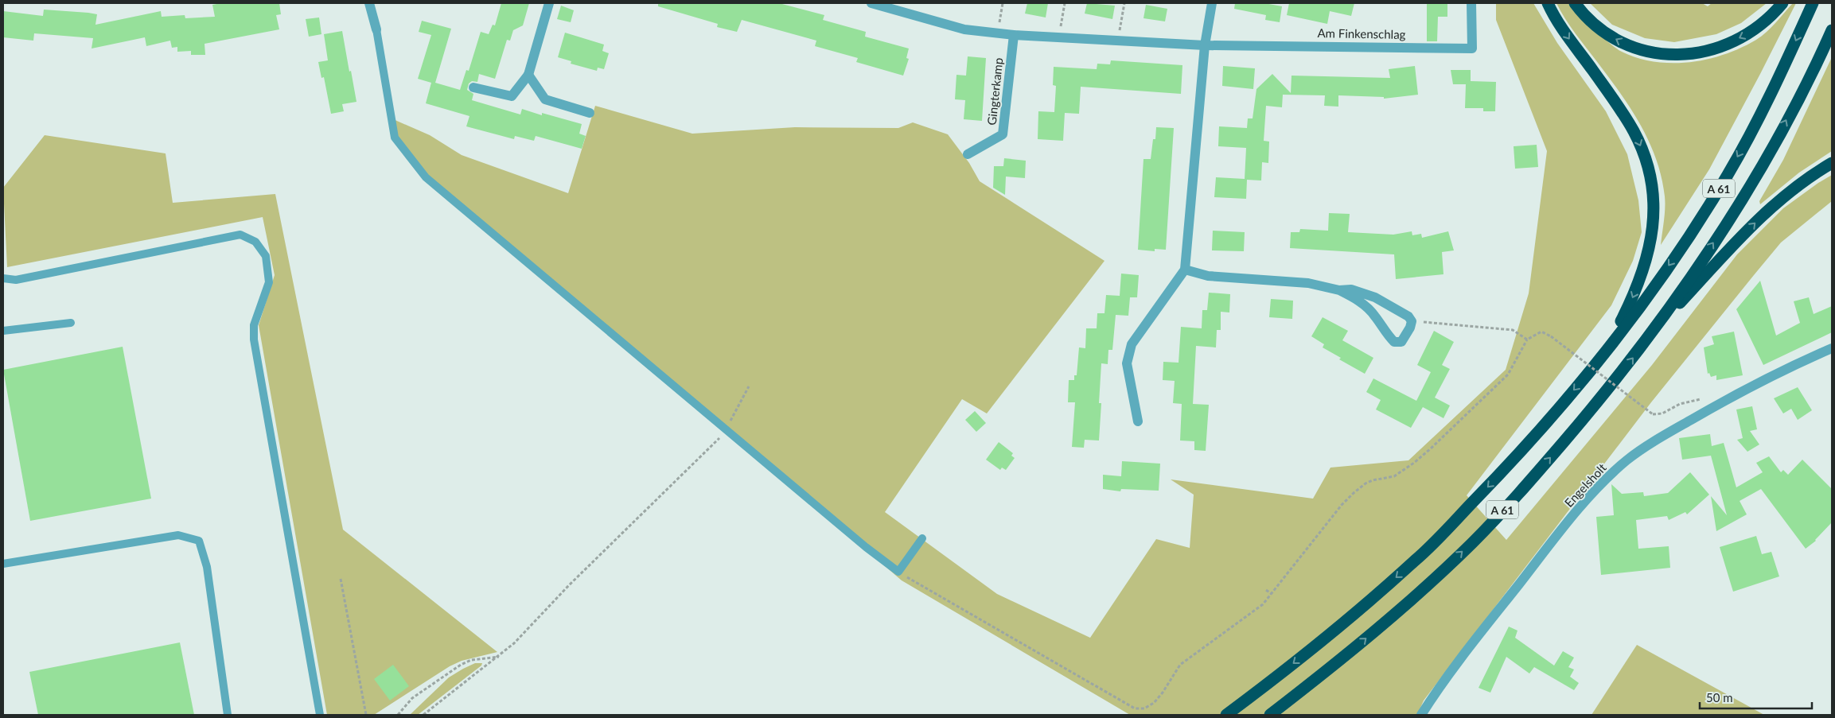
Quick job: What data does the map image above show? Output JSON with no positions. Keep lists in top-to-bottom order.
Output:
{
  "streets": {
    "highway": ["A 61"],
    "street": ["Am Finkenschlag", "Gingterkamp", "Engelsholt"]
  },
  "scale_bar": "50 m"
}
